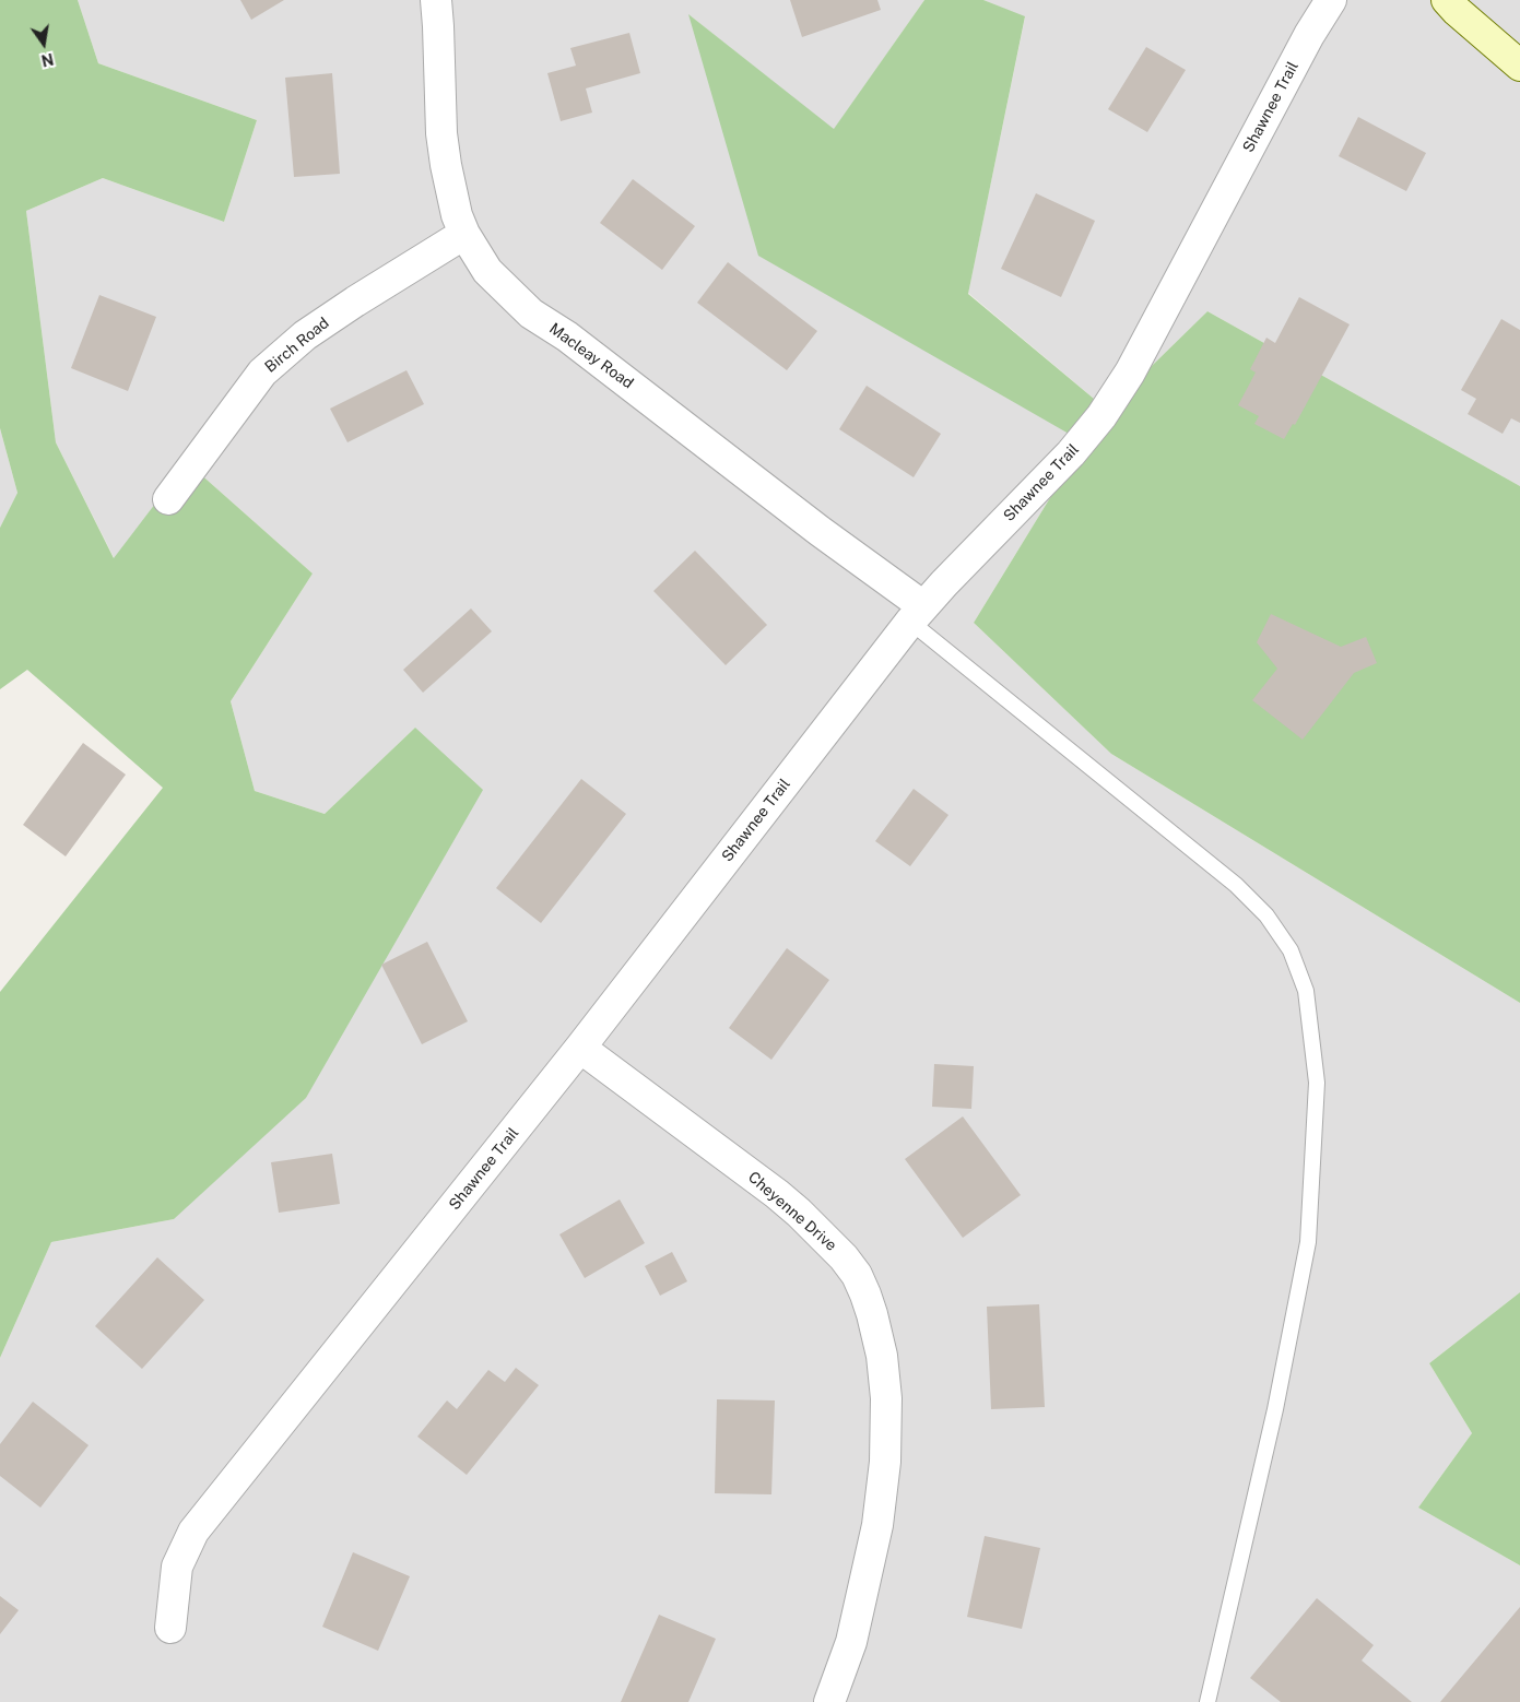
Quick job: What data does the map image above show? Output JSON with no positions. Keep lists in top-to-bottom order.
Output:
{
  "streets": {
    "street": [
      "Shawnee Trail",
      "Birch Road",
      "Macleay Road",
      "Cheyenne Drive"
    ]
  },
  "crossings": [
    ["Shawnee Trail", "Macleay Road"],
    ["Shawnee Trail", "Cheyenne Drive"],
    ["Birch Road", "Macleay Road"]
  ],
  "north": "bottom"
}
